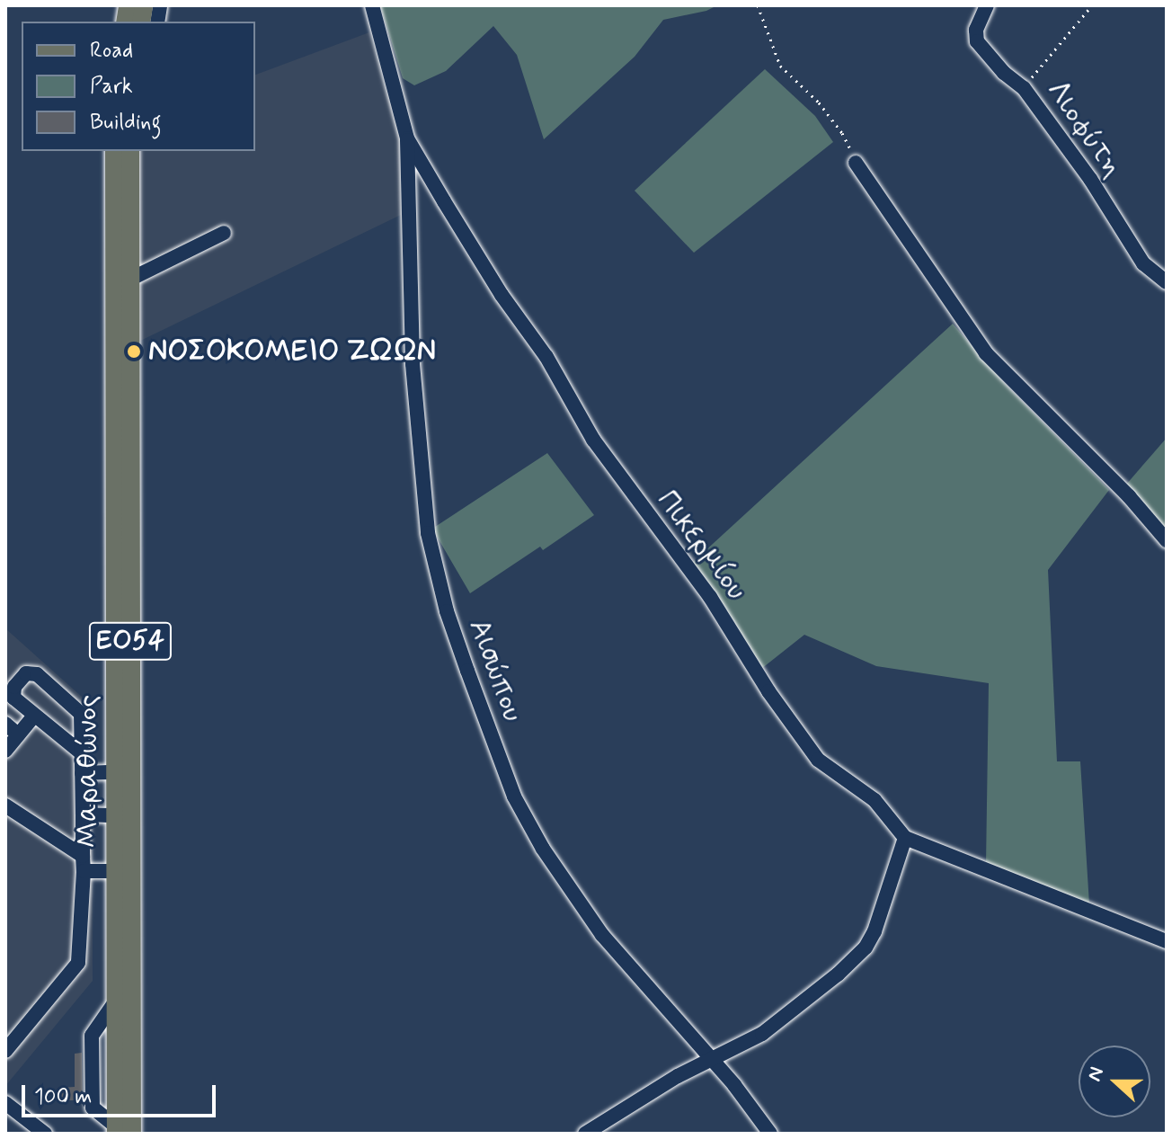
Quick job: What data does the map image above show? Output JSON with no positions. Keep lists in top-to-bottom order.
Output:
{
  "streets": {
    "main road": ["ΕΟ54", "Μαραθώνος"],
    "street": ["Λιοφύτη", "Πικερμίου", "Αισώπου"]
  },
  "crossings": [
    ["Πικερμίου", "Αισώπου"]
  ],
  "places": ["ΝΟΣΟΚΟΜΕΙΟ ΖΩΩΝ"],
  "legend": ["Road", "Park", "Building"],
  "scale_bar": "100 m",
  "north": "left"
}
